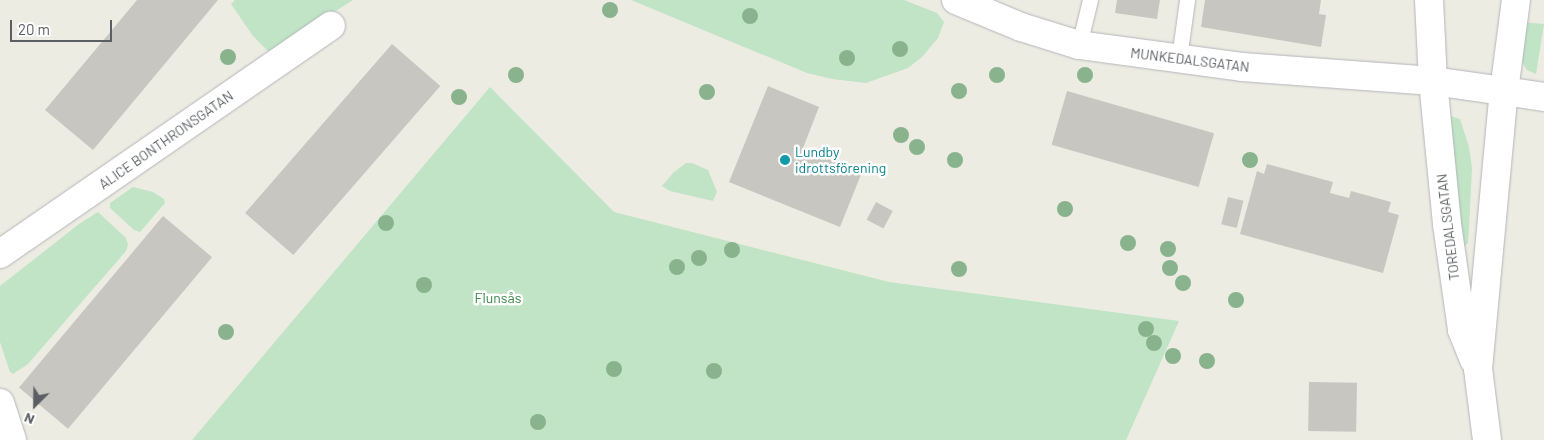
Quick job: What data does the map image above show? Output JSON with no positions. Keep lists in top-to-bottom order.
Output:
{
  "streets": {
    "street": ["MUNKEDALSGATAN", "ALICE BONTHRONSGATAN", "TOREDALSGATAN"]
  },
  "crossings": [
    ["MUNKEDALSGATAN", "TOREDALSGATAN"]
  ],
  "parks": ["Flunsås"],
  "places": ["Lundby idrottsförening"],
  "scale_bar": "20 m",
  "north": "bottom left"
}
